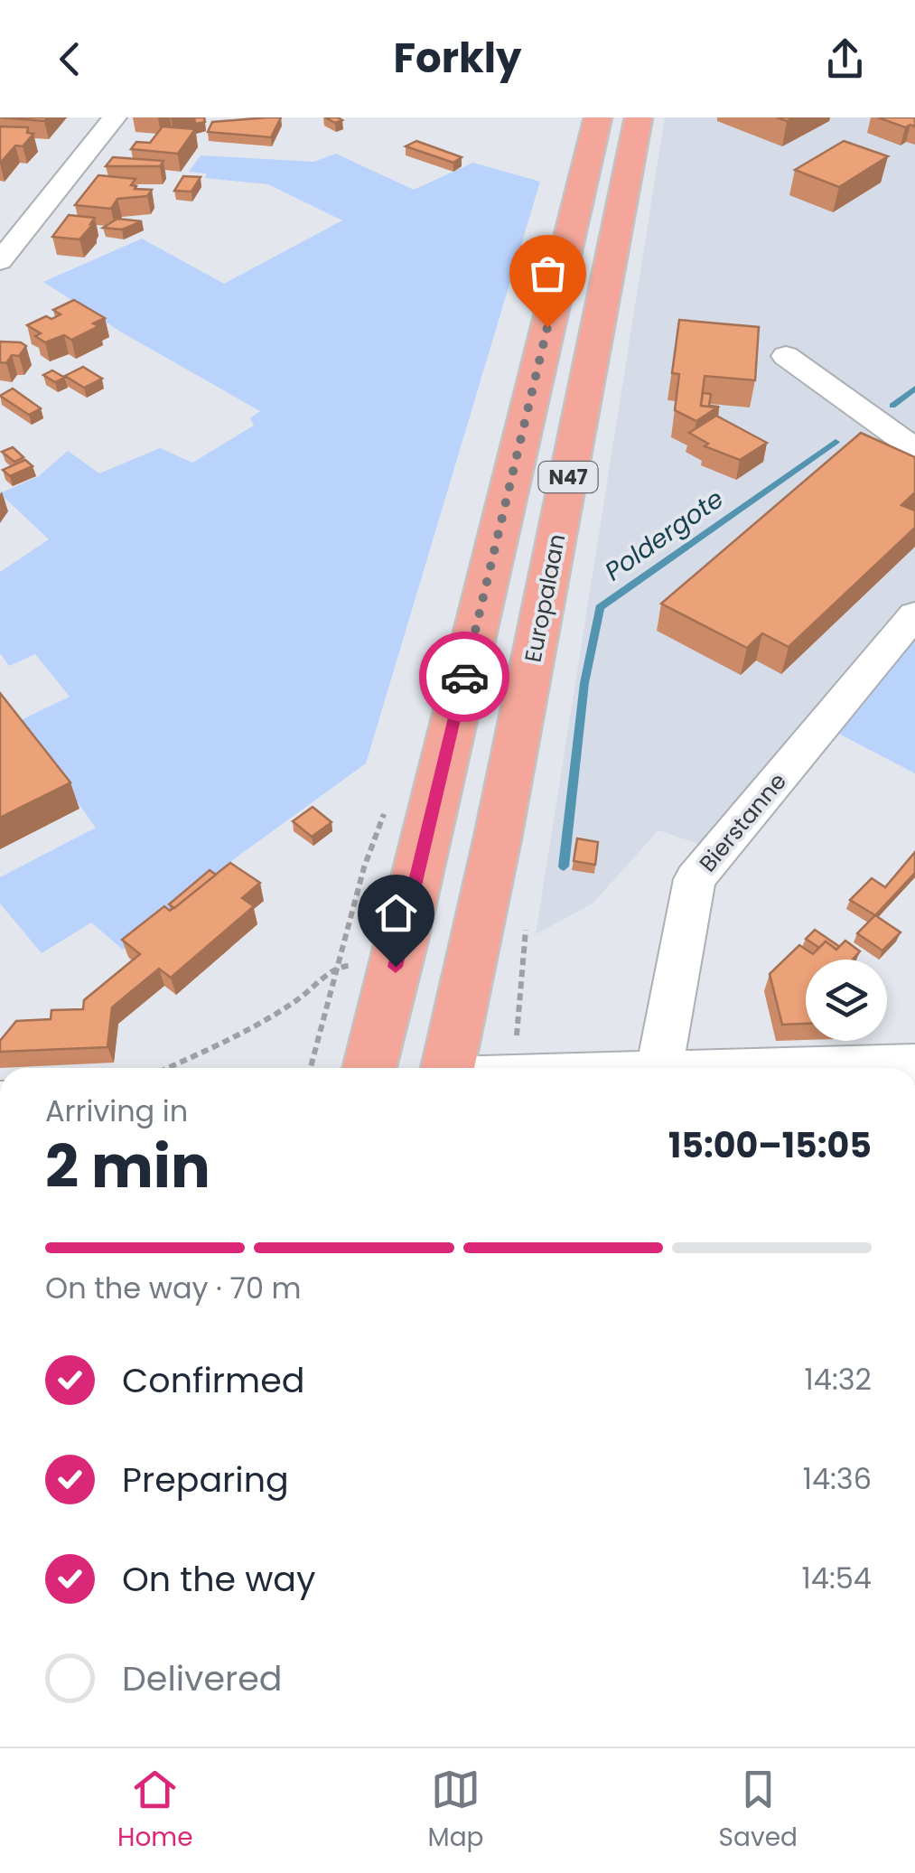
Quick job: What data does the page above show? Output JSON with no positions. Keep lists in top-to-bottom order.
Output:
{
  "streets": {
    "highway": ["N47", "Europalaan"],
    "street": ["Bierstanne"]
  },
  "water": ["Poldergote"],
  "page": {
    "header": "Forkly",
    "heading": ["2 min", "Arriving in", "15:00–15:05"],
    "bar": "On the way · 70 m",
    "list": [
      ["Confirmed", "14:32"],
      ["Preparing", "14:36"],
      ["On the way", "14:54"],
      "Delivered"
    ],
    "tabs": ["Home", "Map", "Saved"]
  }
}
